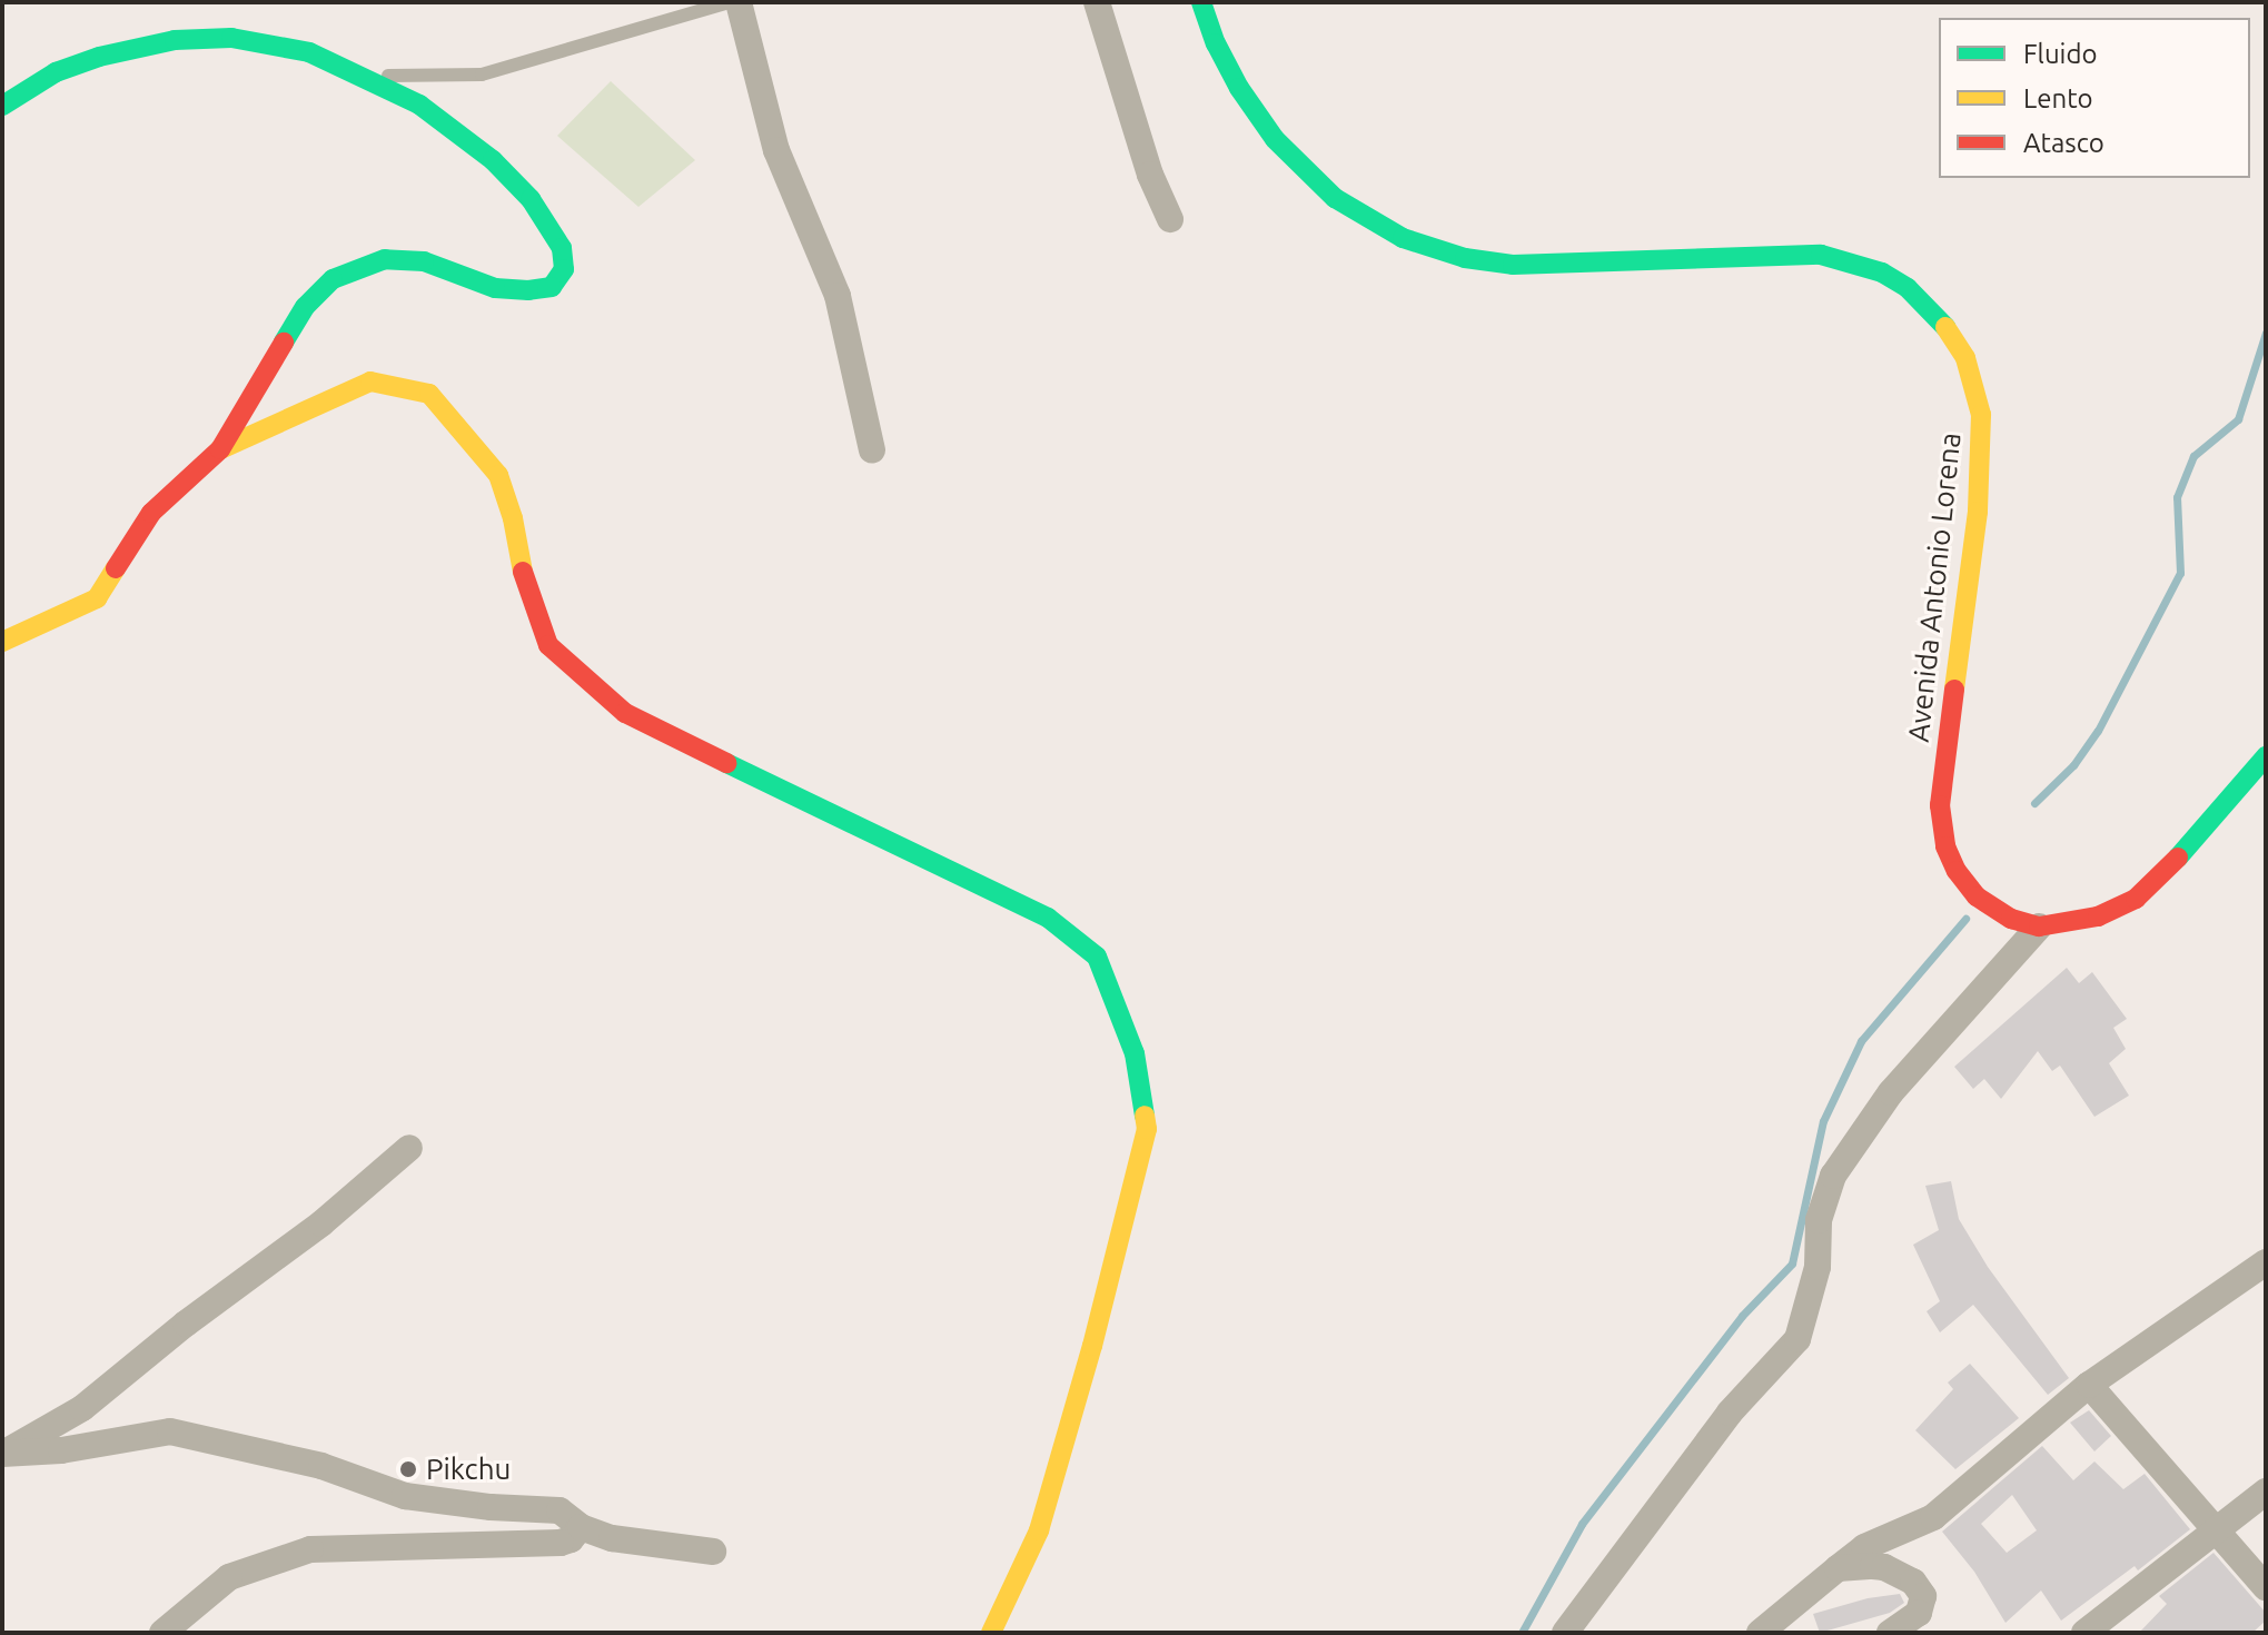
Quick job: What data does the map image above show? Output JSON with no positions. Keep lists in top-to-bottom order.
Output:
{
  "streets": {
    "main road": ["Avenida Antonio Lorena"]
  },
  "places": ["Pikchu"],
  "legend": ["Fluido", "Lento", "Atasco"]
}
